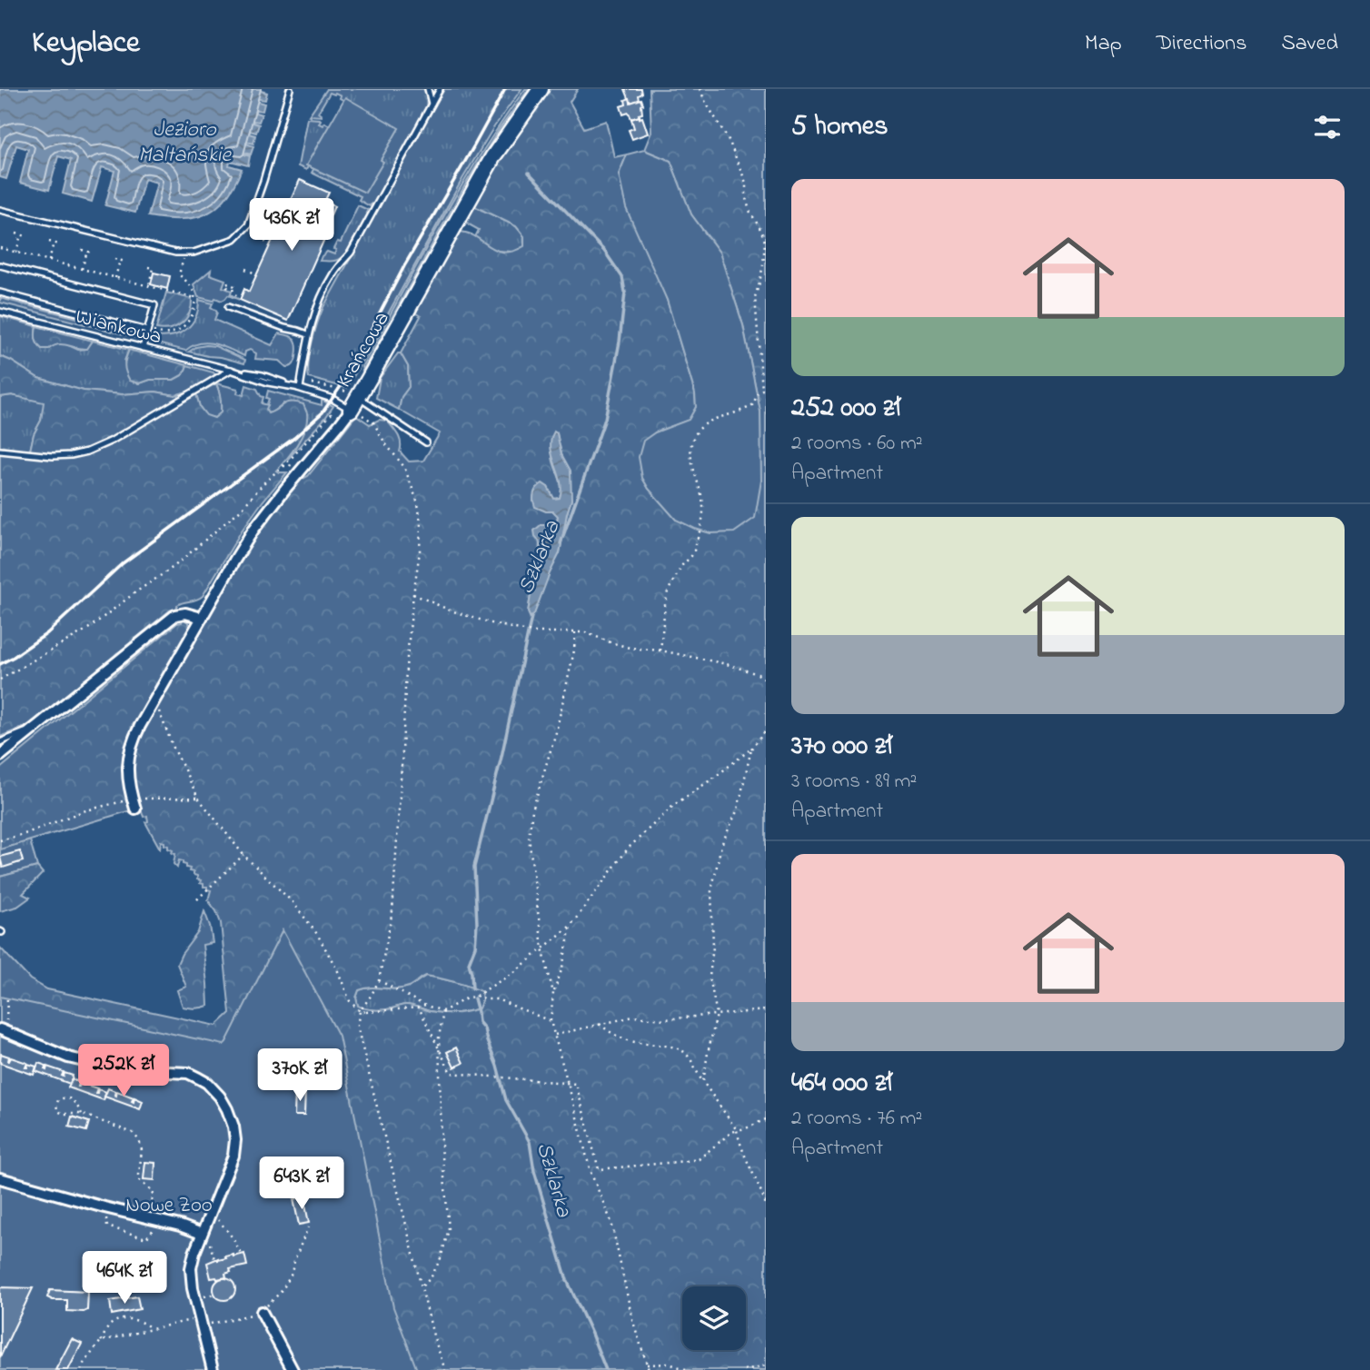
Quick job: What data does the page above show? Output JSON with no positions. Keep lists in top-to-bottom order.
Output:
{
  "streets": {
    "street": ["Krańcowa"],
    "lane": ["Wiankowa"]
  },
  "crossings": [
    ["Wiankowa", "Krańcowa"]
  ],
  "water": ["Jezioro Maltańskie", "Szklarka"],
  "parks": ["Nowe Zoo"],
  "page": {
    "header": "Keyplace",
    "nav": ["Map", "Directions", "Saved"],
    "heading": "5 homes",
    "list": [
      {
        "name": "252 000 zł",
        "note": "2 rooms · 60 m² · Apartment"
      },
      {
        "name": "370 000 zł",
        "note": "3 rooms · 89 m² · Apartment"
      },
      {
        "name": "464 000 zł",
        "note": "2 rooms · 76 m² · Apartment"
      }
    ],
    "price": [
      "436K zł",
      "252K zł",
      "370K zł",
      "643K zł",
      "464K zł"
    ]
  }
}
